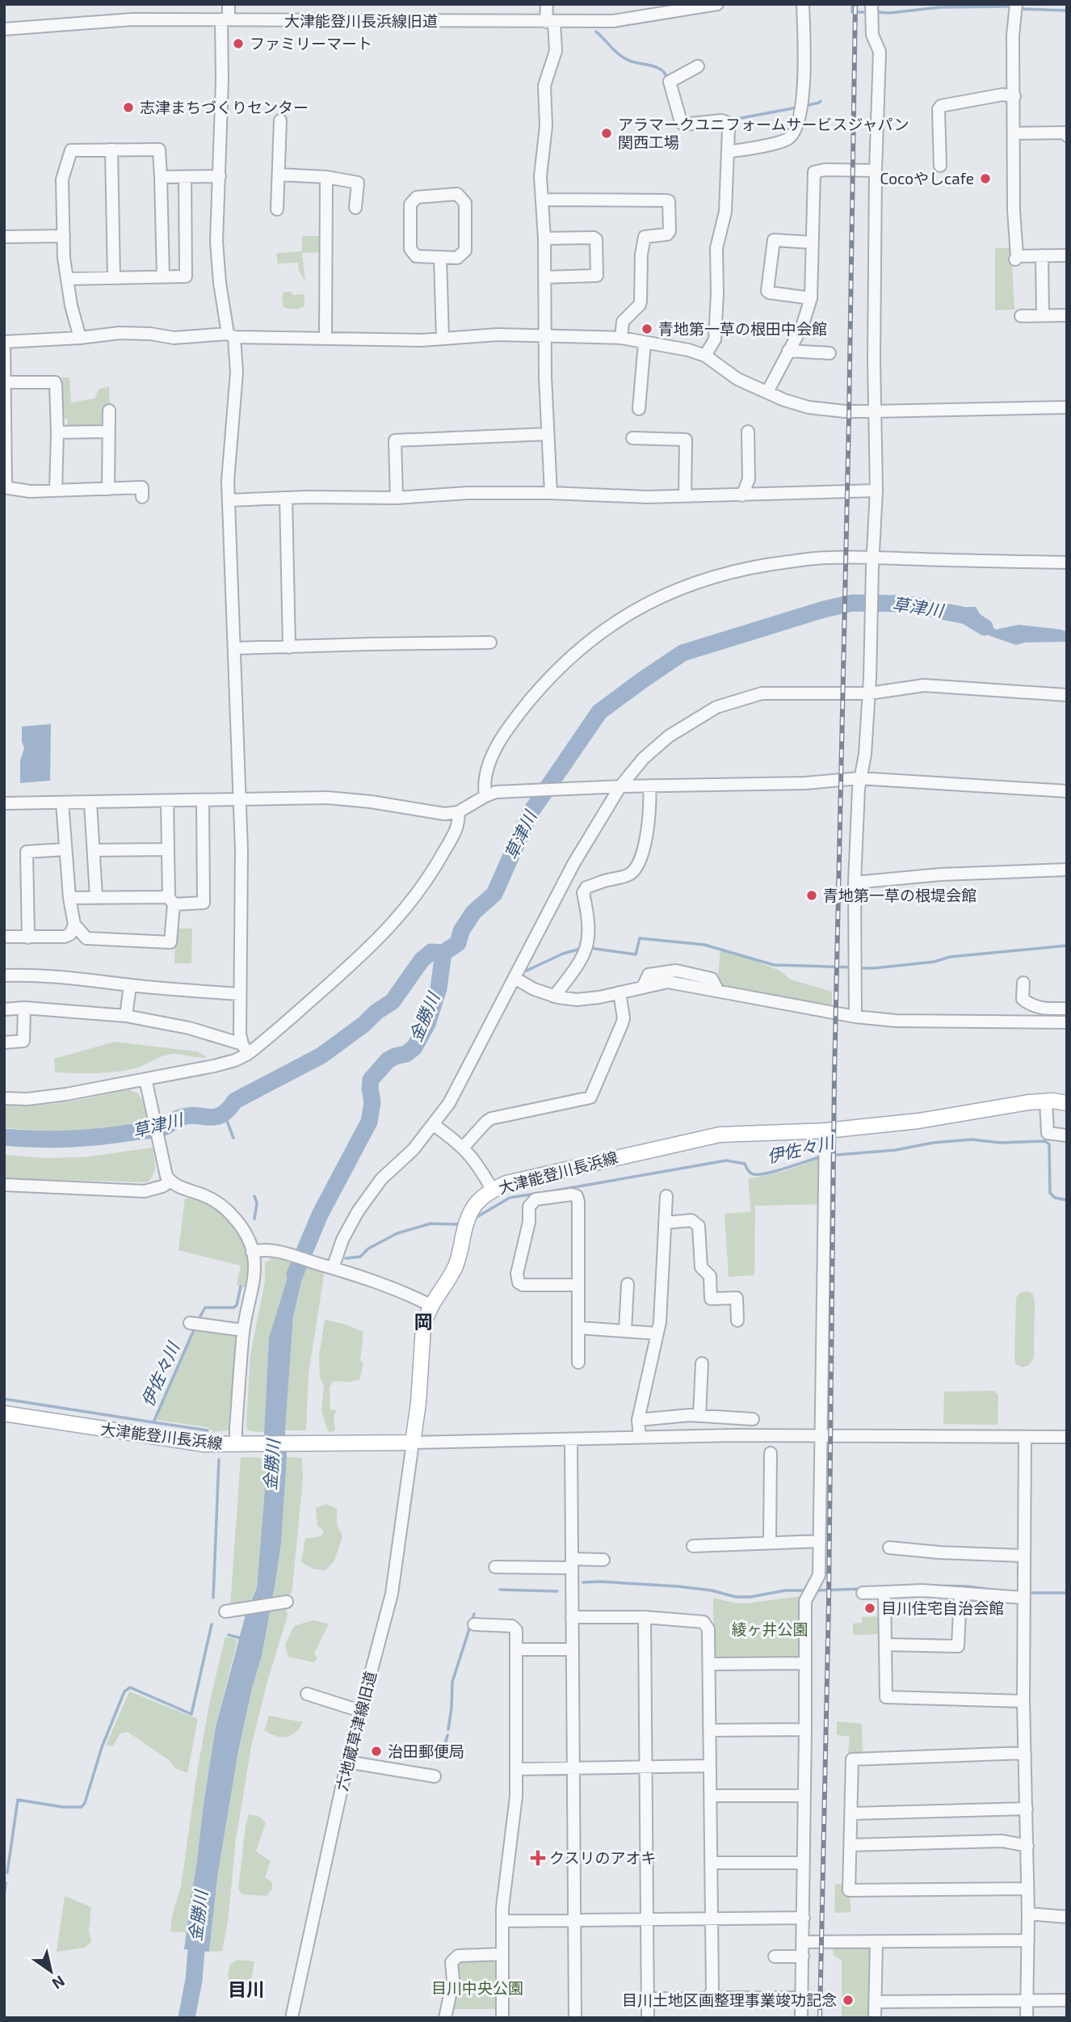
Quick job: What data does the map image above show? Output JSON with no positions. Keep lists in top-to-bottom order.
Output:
{
  "streets": {
    "main road": ["大津能登川長浜線"],
    "street": ["大津能登川長浜線旧道", "六地蔵草津線旧道"]
  },
  "crossings": [
    ["大津能登川長浜線", "六地蔵草津線旧道"]
  ],
  "districts": ["岡", "目川"],
  "water": ["草津川", "金勝川", "伊佐々川"],
  "parks": ["綾ヶ井公園", "目川中央公園"],
  "places": {
    "other": [
      "ファミリーマート",
      "志津まちづくりセンター",
      "アラマークユニフォームサービスジャパン 関西工場",
      "Cocoやしcafe",
      "青地第一草の根田中会館",
      "青地第一草の根堤会館",
      "目川住宅自治会館",
      "治田郵便局",
      "目川土地区画整理事業竣功記念"
    ],
    "health": ["クスリのアオキ"]
  },
  "north": "bottom right"
}
